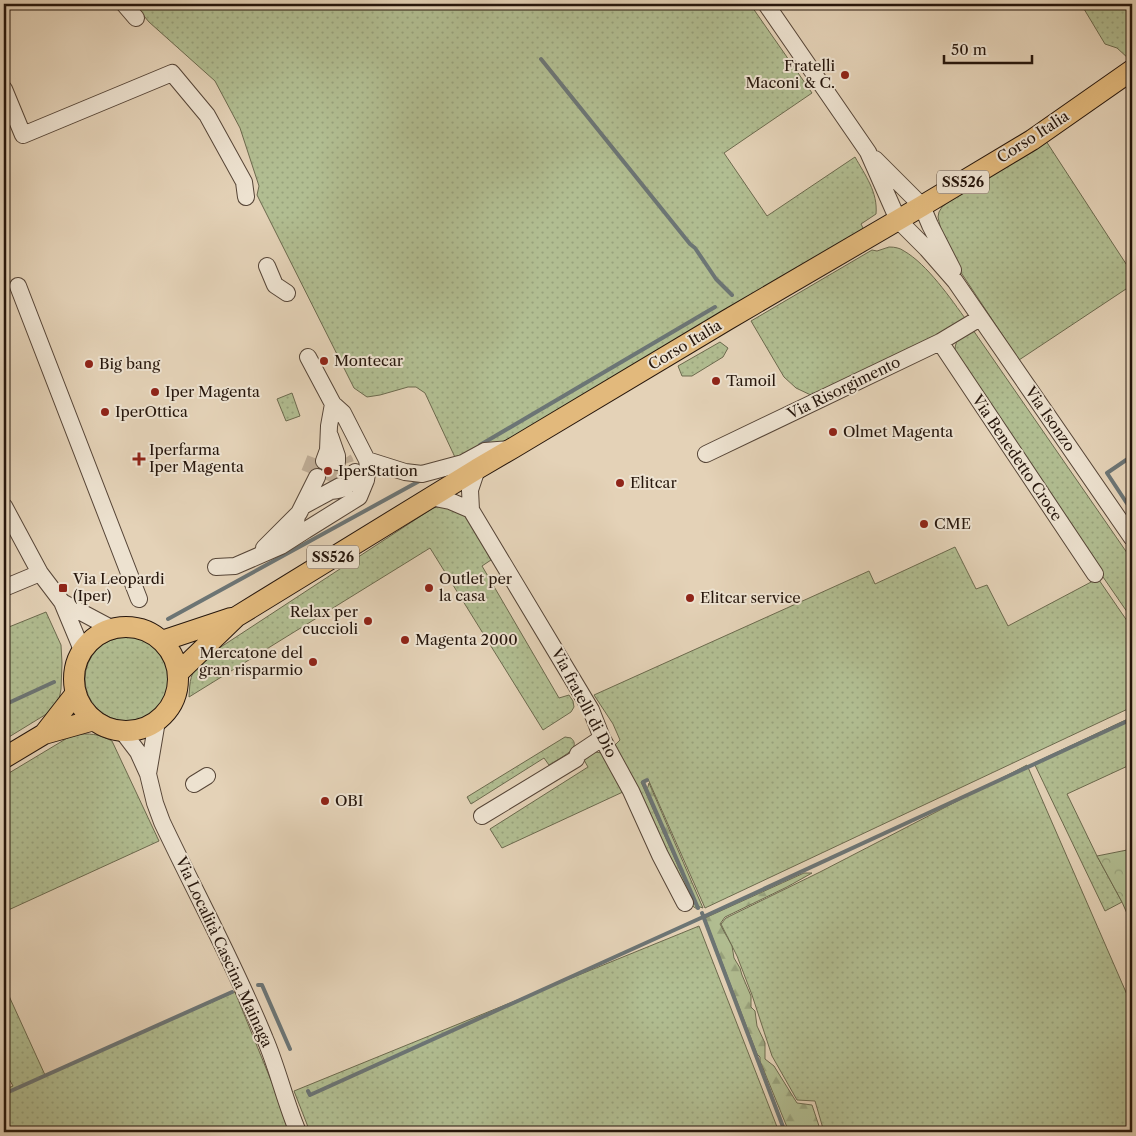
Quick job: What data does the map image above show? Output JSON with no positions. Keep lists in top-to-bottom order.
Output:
{
  "streets": {
    "main road": ["Corso Italia", "SS526"],
    "street": [
      "Via Risorgimento",
      "Via Isonzo",
      "Via Benedetto Croce",
      "Via fratelli di Dio",
      "Via Località Cascina Mainaga"
    ]
  },
  "crossings": [
    ["Corso Italia", "Via Isonzo"],
    ["Corso Italia", "Via Località Cascina Mainaga"],
    ["Via Risorgimento", "Via Isonzo"],
    ["Via Risorgimento", "Via Benedetto Croce"]
  ],
  "places": {
    "other": [
      "Fratelli Maconi & C.",
      "Montecar",
      "Big bang",
      "Tamoil",
      "Iper Magenta",
      "IperOttica",
      "Olmet Magenta",
      "IperStation",
      "Elitcar",
      "CME",
      "Outlet per la casa",
      "Elitcar service",
      "Relax per cuccioli",
      "Magenta 2000",
      "Mercatone del gran risparmio",
      "OBI"
    ],
    "health": ["Iperfarma Iper Magenta"],
    "transit": ["Via Leopardi (Iper)"]
  },
  "scale_bar": "50 m"
}
